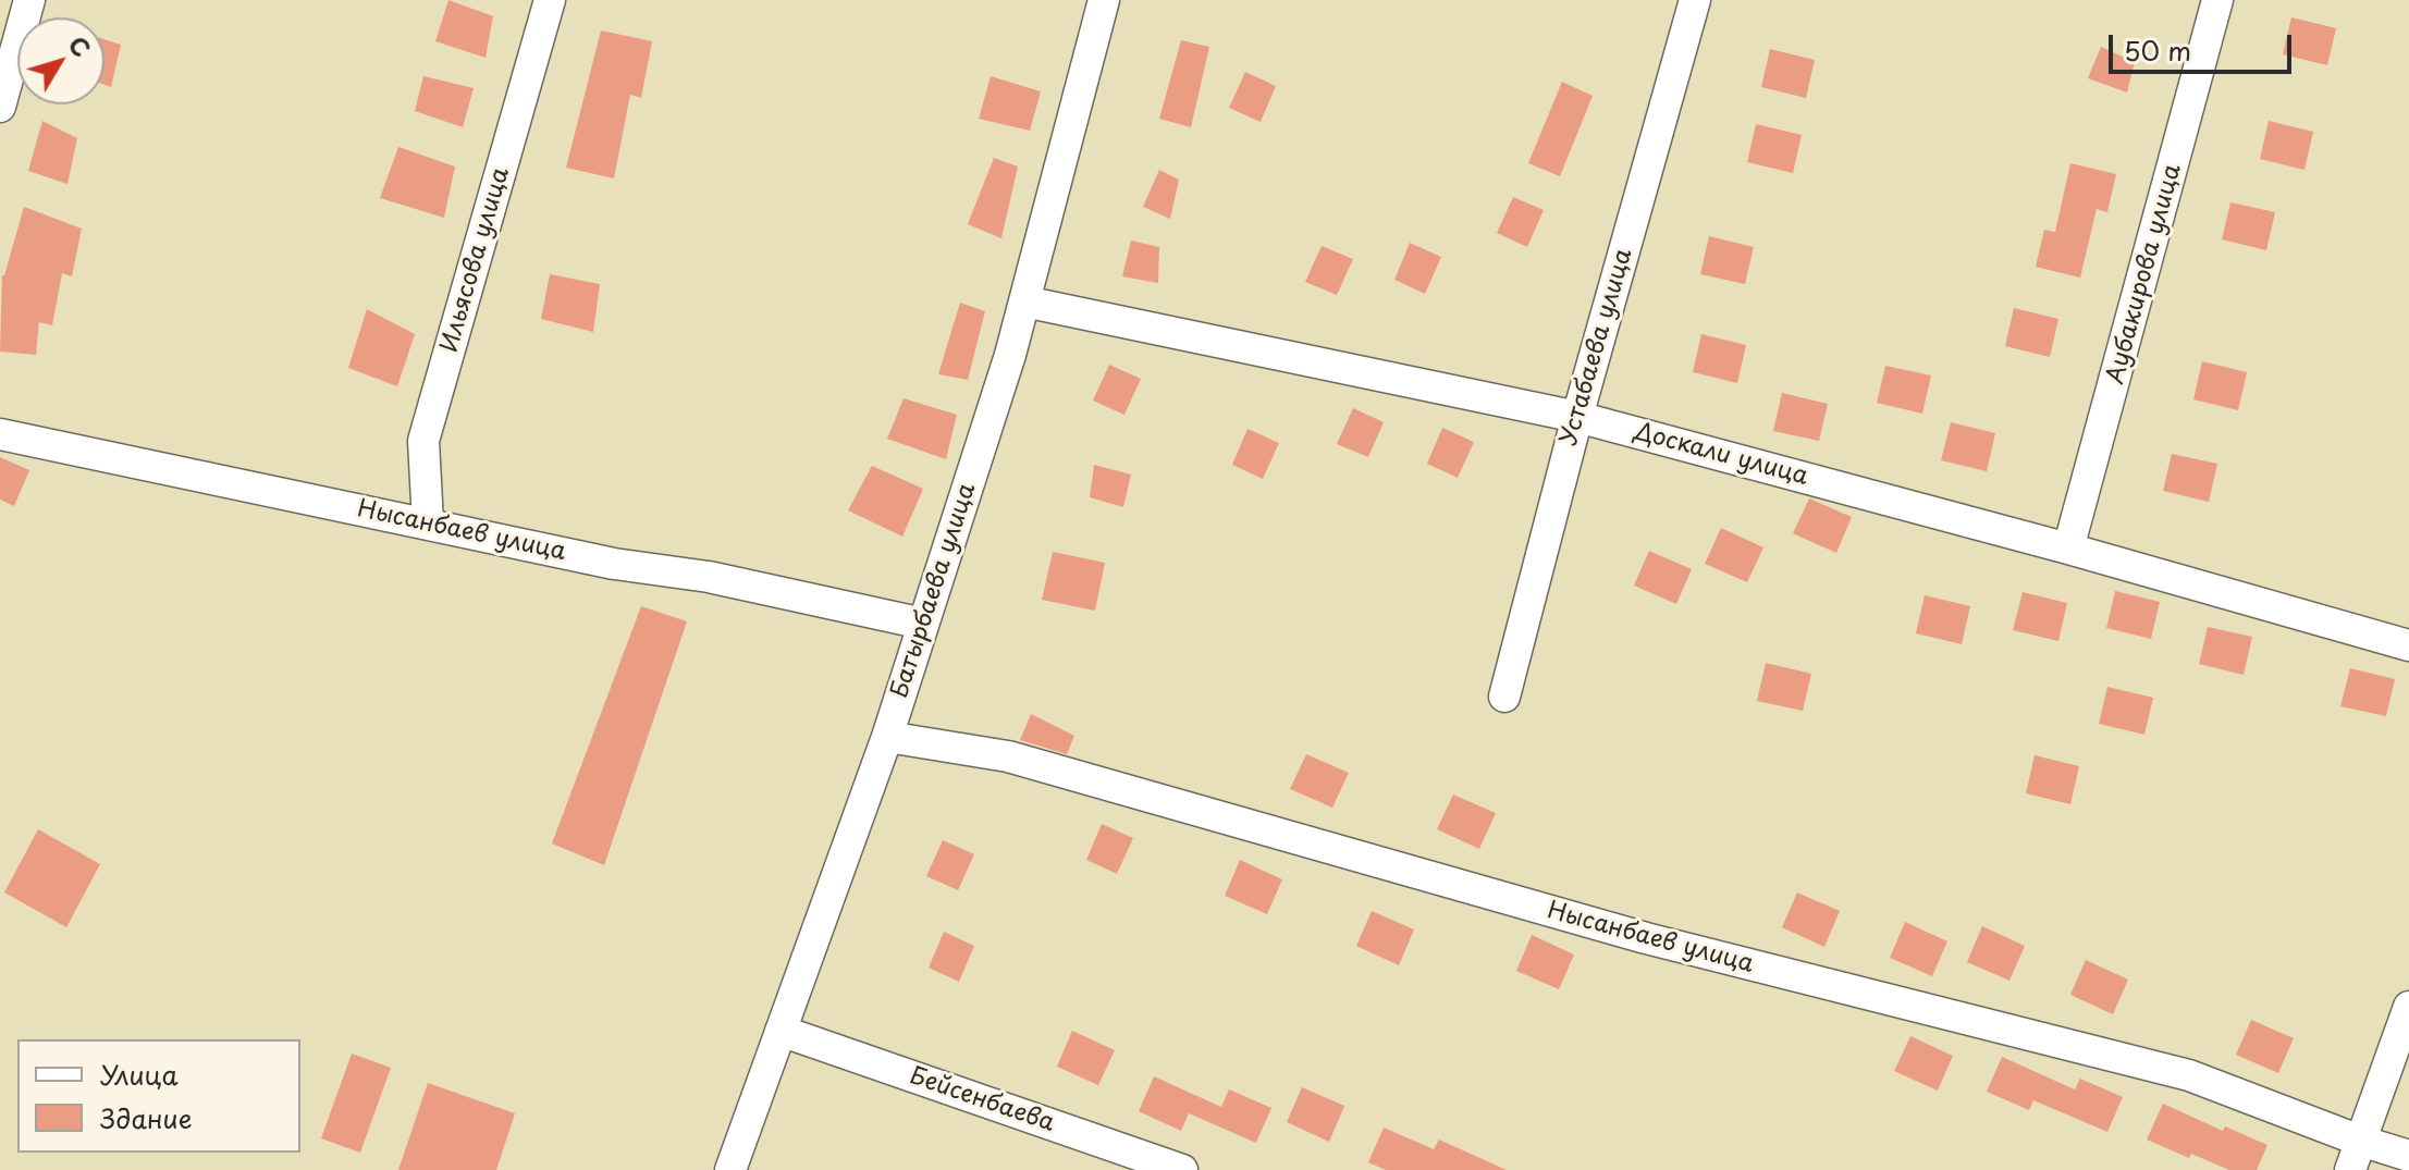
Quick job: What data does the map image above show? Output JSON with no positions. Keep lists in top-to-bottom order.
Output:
{
  "streets": {
    "street": [
      "Ильясова улица",
      "Аубакирова улица",
      "Устабаева улица",
      "Доскали улица",
      "Нысанбаев улица",
      "Батырбаева улица",
      "Бейсенбаева"
    ]
  },
  "crossings": [
    ["Ильясова улица", "Нысанбаев улица"],
    ["Аубакирова улица", "Доскали улица"],
    ["Устабаева улица", "Доскали улица"],
    ["Доскали улица", "Батырбаева улица"],
    ["Нысанбаев улица", "Батырбаева улица"],
    ["Батырбаева улица", "Бейсенбаева"]
  ],
  "legend": ["Улица", "Здание"],
  "scale_bar": "50 m",
  "north": "top right"
}
